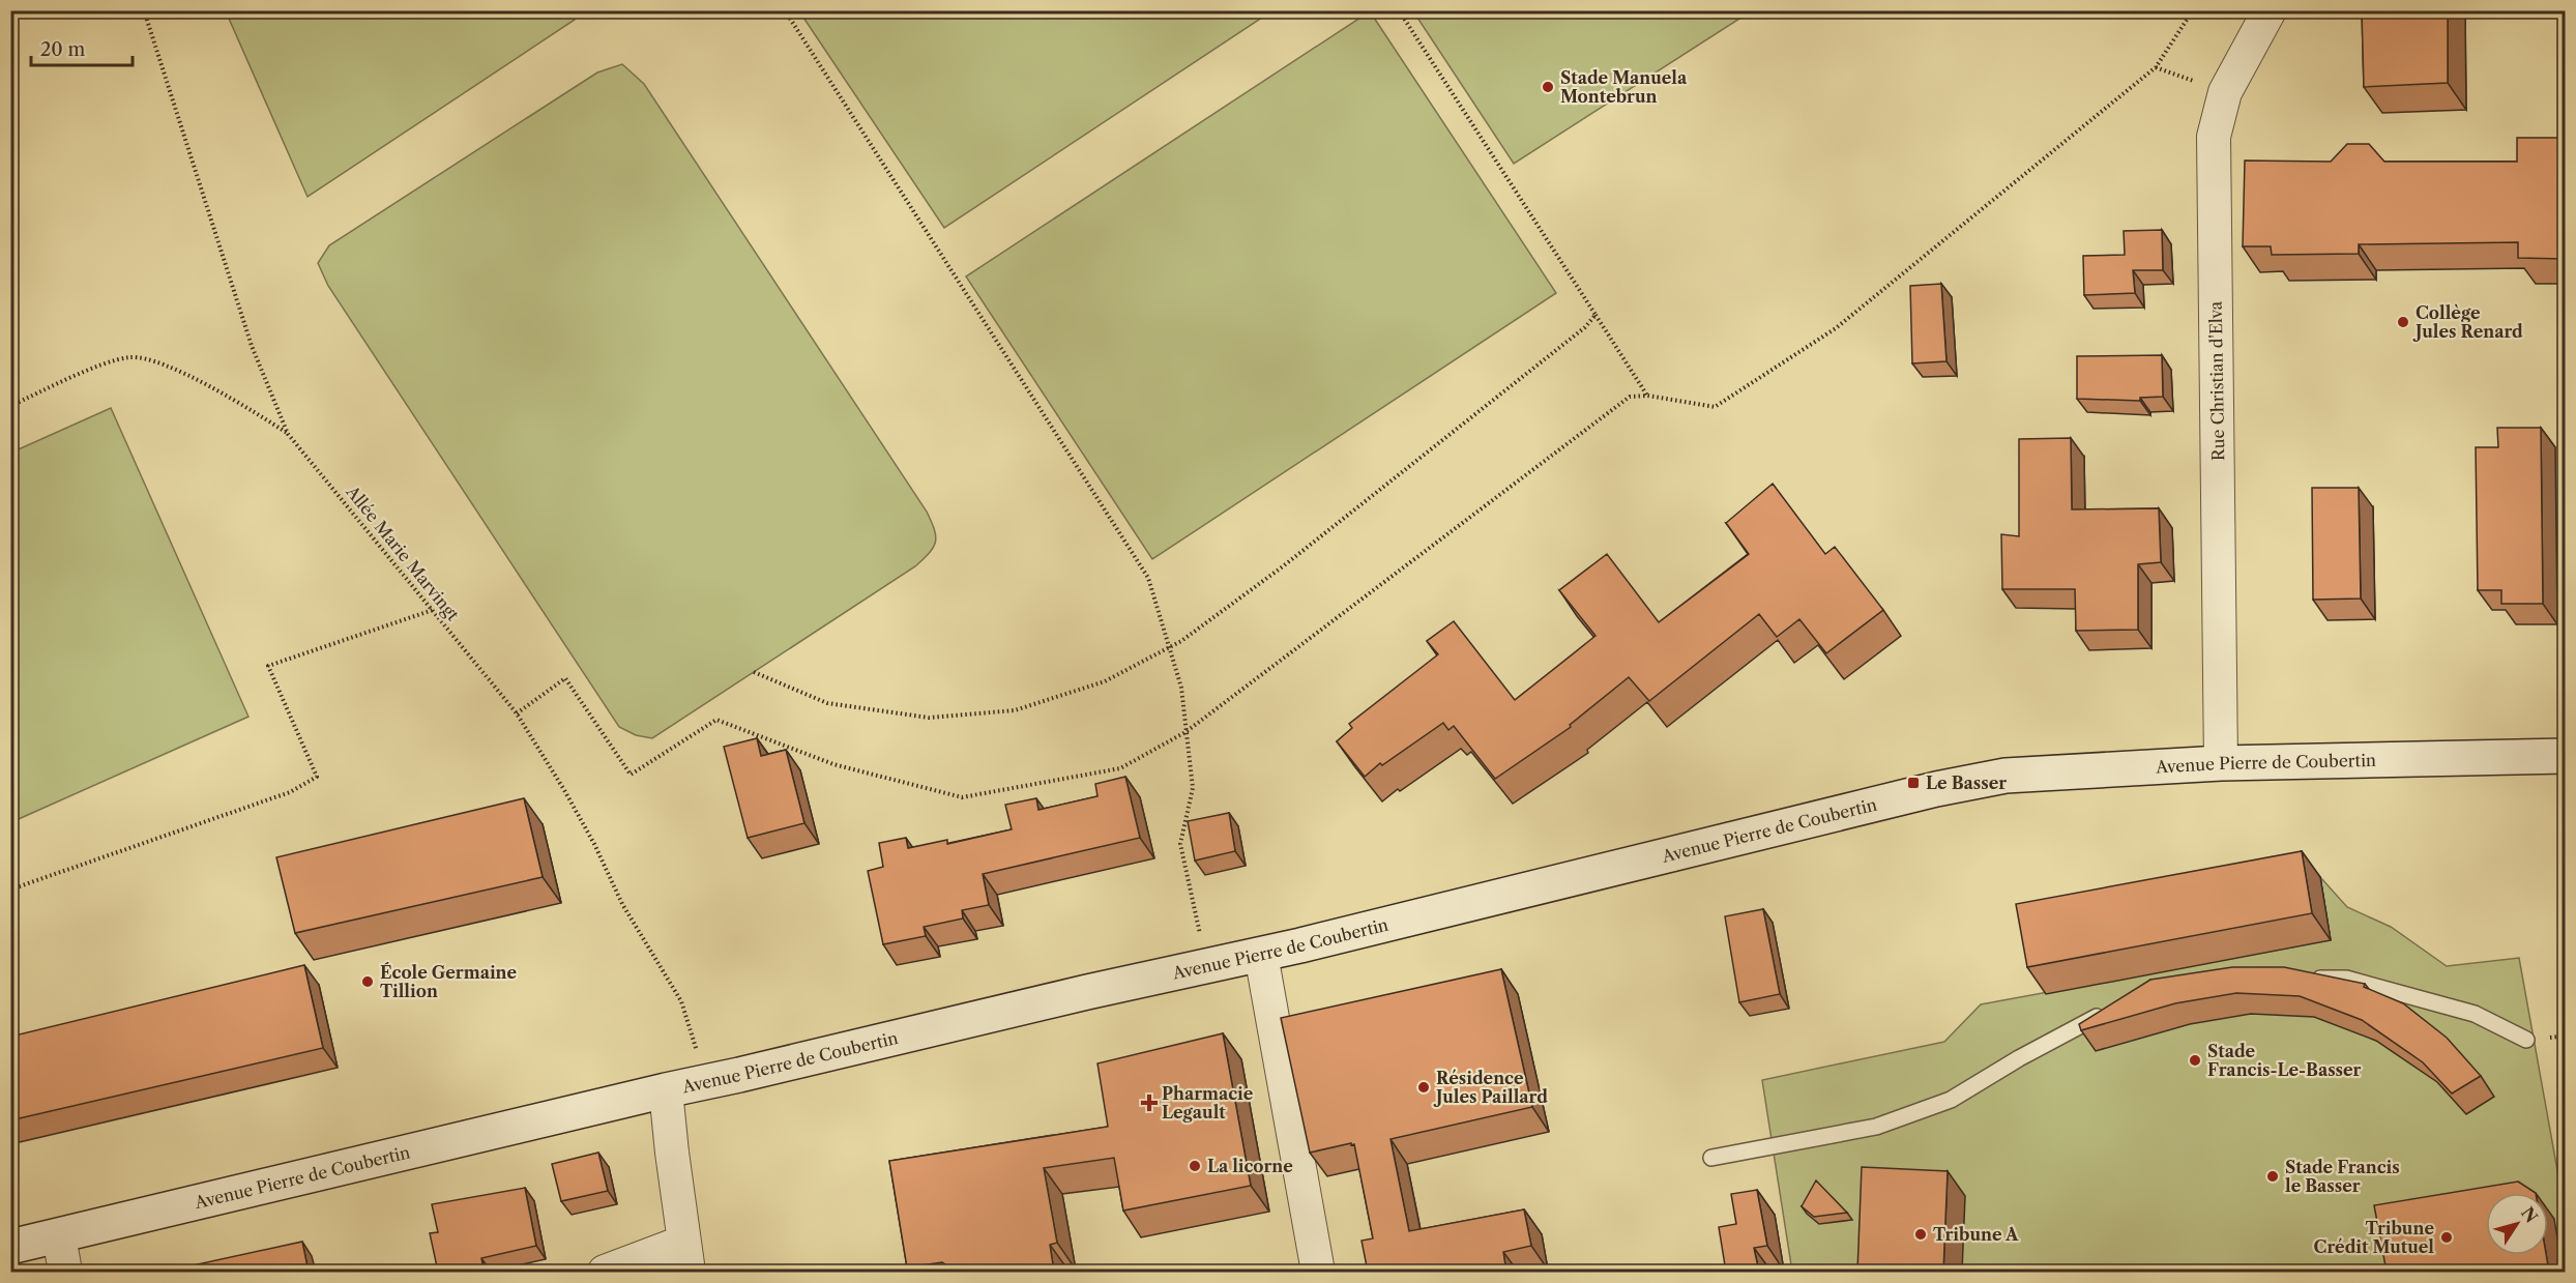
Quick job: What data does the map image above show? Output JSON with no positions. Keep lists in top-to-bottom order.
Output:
{
  "streets": {
    "street": ["Rue Christian d'Elva", "Avenue Pierre de Coubertin"],
    "path": ["Allée Marie Marvingt"]
  },
  "crossings": [
    ["Rue Christian d'Elva", "Avenue Pierre de Coubertin"],
    ["Allée Marie Marvingt", "Avenue Pierre de Coubertin"]
  ],
  "places": {
    "other": [
      "Stade Manuela Montebrun",
      "Collège Jules Renard",
      "École Germaine Tillion",
      "Stade Francis-Le-Basser",
      "Résidence Jules Paillard",
      "La licorne",
      "Stade Francis le Basser",
      "Tribune A",
      "Tribune Crédit Mutuel"
    ],
    "transit": ["Le Basser"],
    "health": ["Pharmacie Legault"]
  },
  "scale_bar": "20 m",
  "north": "top right"
}
